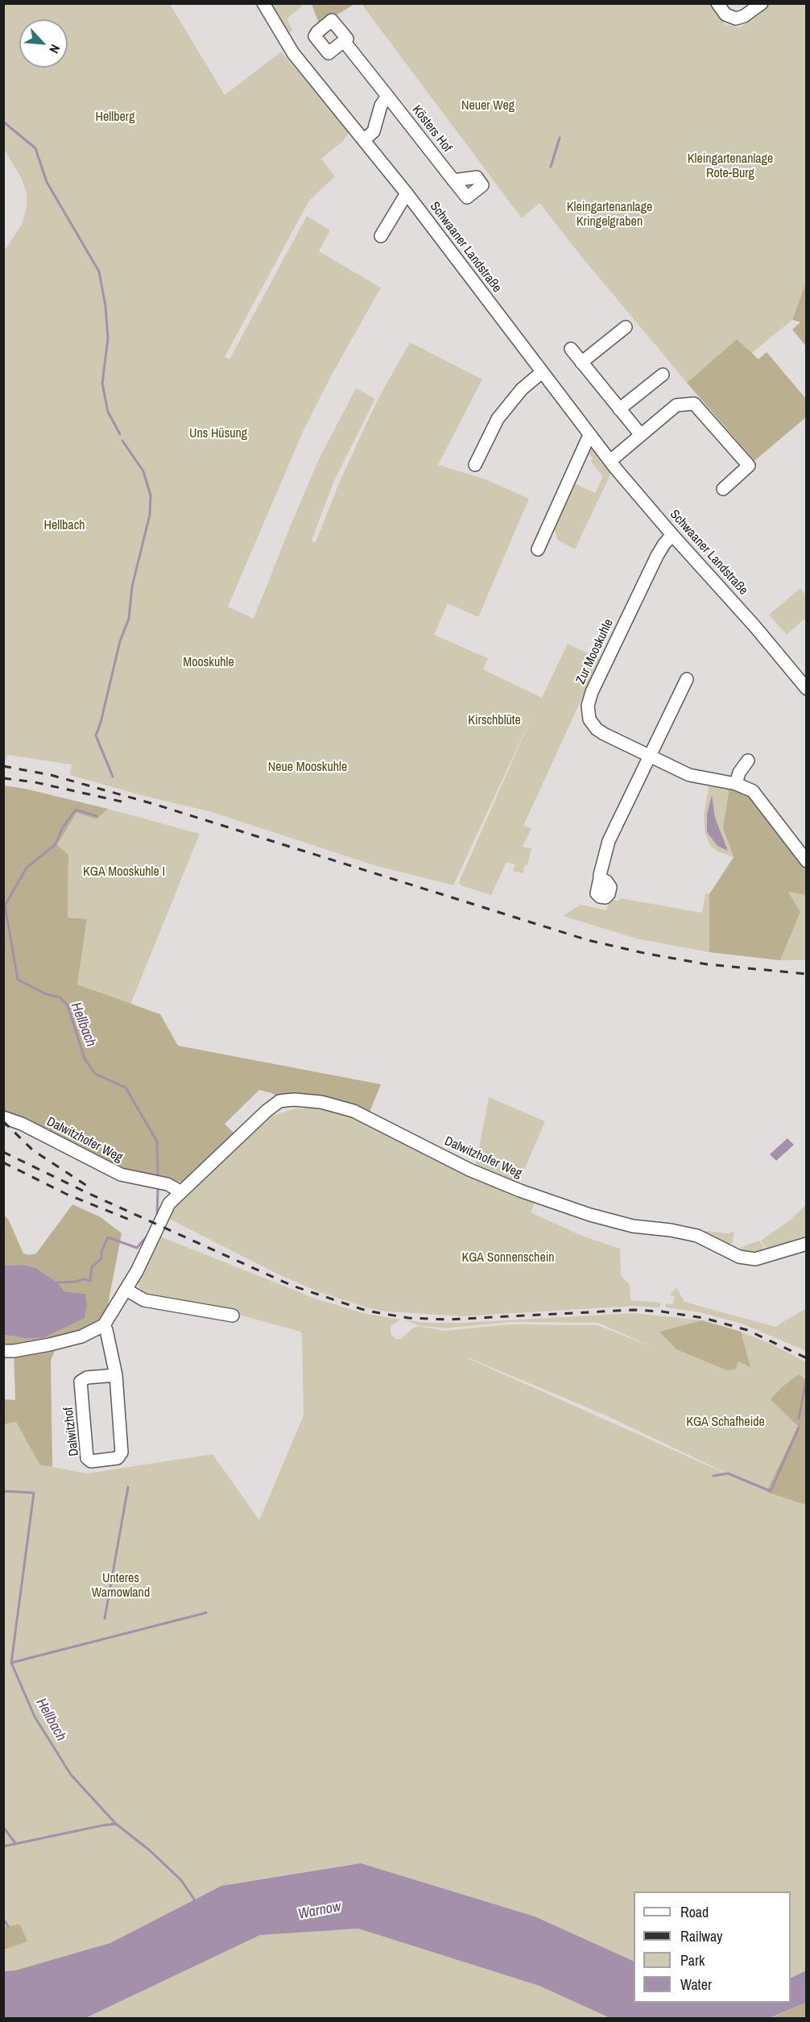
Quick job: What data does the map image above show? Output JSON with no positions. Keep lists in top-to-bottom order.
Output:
{
  "streets": {
    "street": [
      "Kösters Hof",
      "Schwaaner Landstraße",
      "Zur Mooskuhle",
      "Dalwitzhofer Weg",
      "Dalwitzhof"
    ]
  },
  "crossings": [
    ["Schwaaner Landstraße", "Zur Mooskuhle"]
  ],
  "water": ["Hellbach", "Warnow"],
  "parks": [
    "Neuer Weg",
    "Hellberg",
    "Kleingartenanlage Rote-Burg",
    "Kleingartenanlage Kringelgraben",
    "Uns Hüsung",
    "Hellbach",
    "Mooskuhle",
    "Kirschblüte",
    "Neue Mooskuhle",
    "KGA Mooskuhle I",
    "KGA Sonnenschein",
    "KGA Schafheide",
    "Unteres Warnowland"
  ],
  "legend": [
    "Road",
    "Railway",
    "Park",
    "Water"
  ],
  "north": "bottom right"
}
